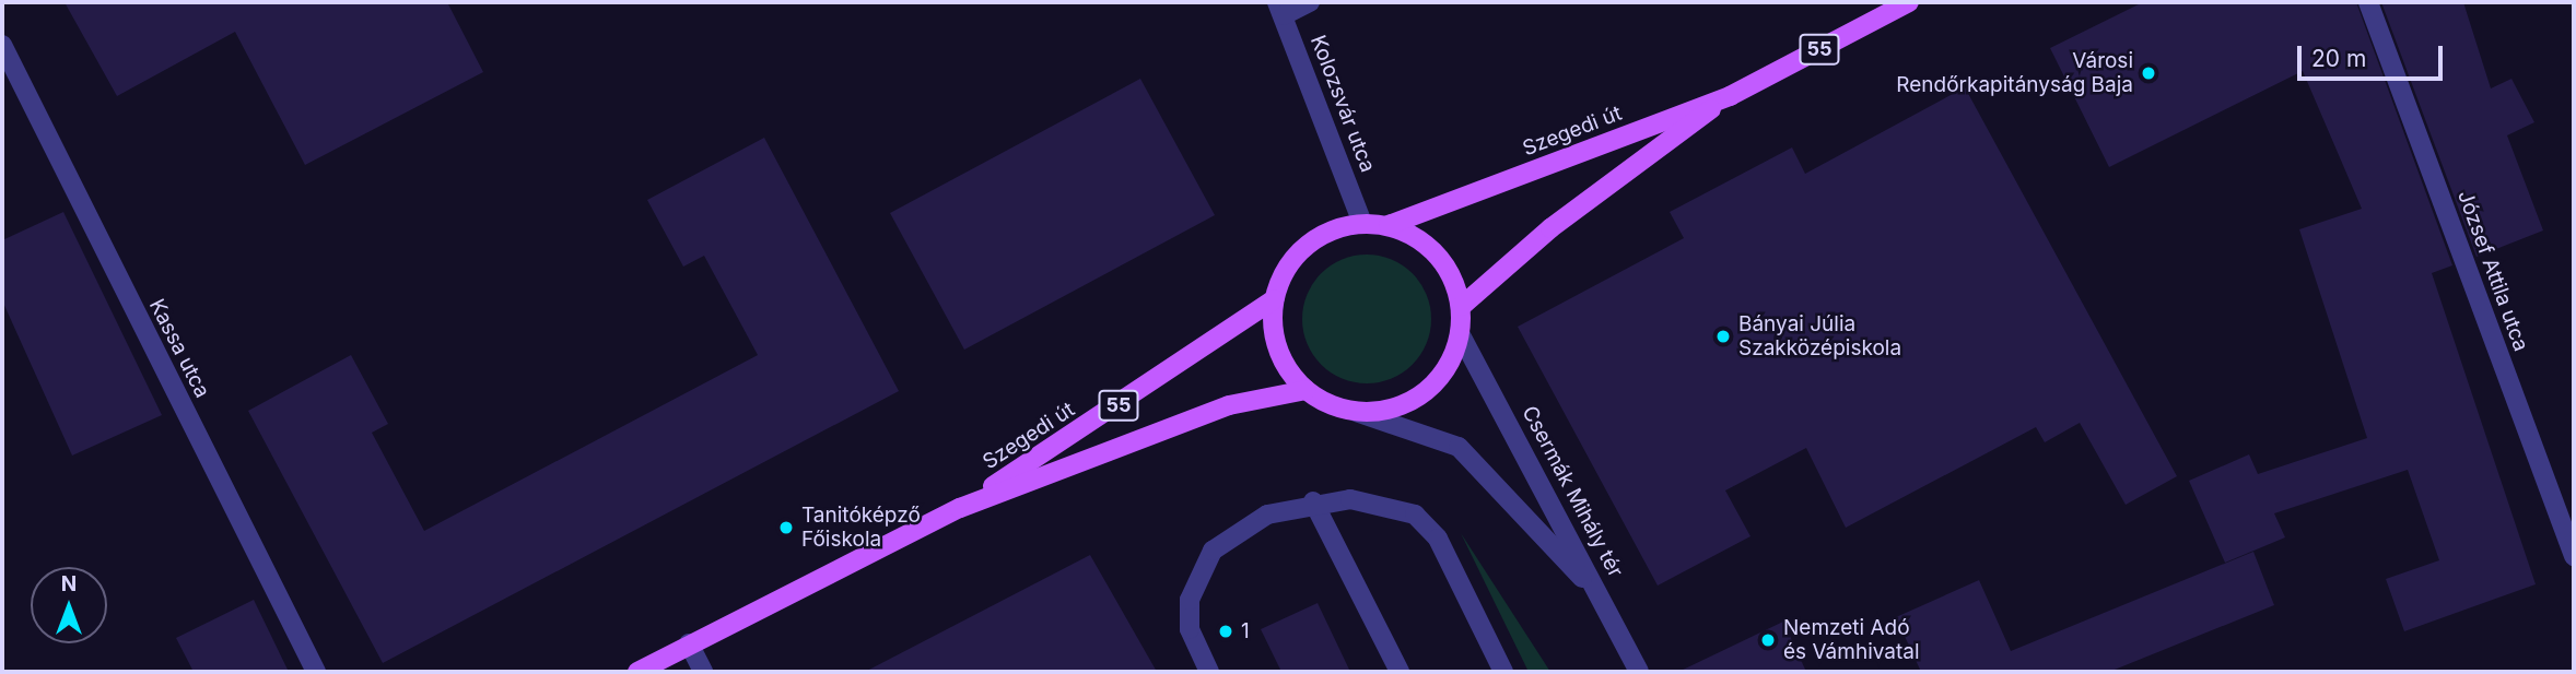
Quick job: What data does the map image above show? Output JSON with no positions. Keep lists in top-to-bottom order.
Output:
{
  "streets": {
    "main road": ["55", "Szegedi út"],
    "street": [
      "Kolozsvár utca",
      "József Attila utca",
      "Kassa utca",
      "Csermák Mihály tér"
    ]
  },
  "crossings": [
    ["55", "Kolozsvár utca"],
    ["55", "Szegedi út"],
    ["55", "Csermák Mihály tér"],
    ["Kolozsvár utca", "Szegedi út"],
    ["Kolozsvár utca", "Csermák Mihály tér"],
    ["Szegedi út", "Csermák Mihály tér"]
  ],
  "places": [
    "Városi Rendőrkapitányság Baja",
    "Bányai Júlia Szakközépiskola",
    "Tanitóképző Főiskola",
    "1",
    "Nemzeti Adó és Vámhivatal"
  ],
  "scale_bar": "20 m",
  "north": "top"
}
